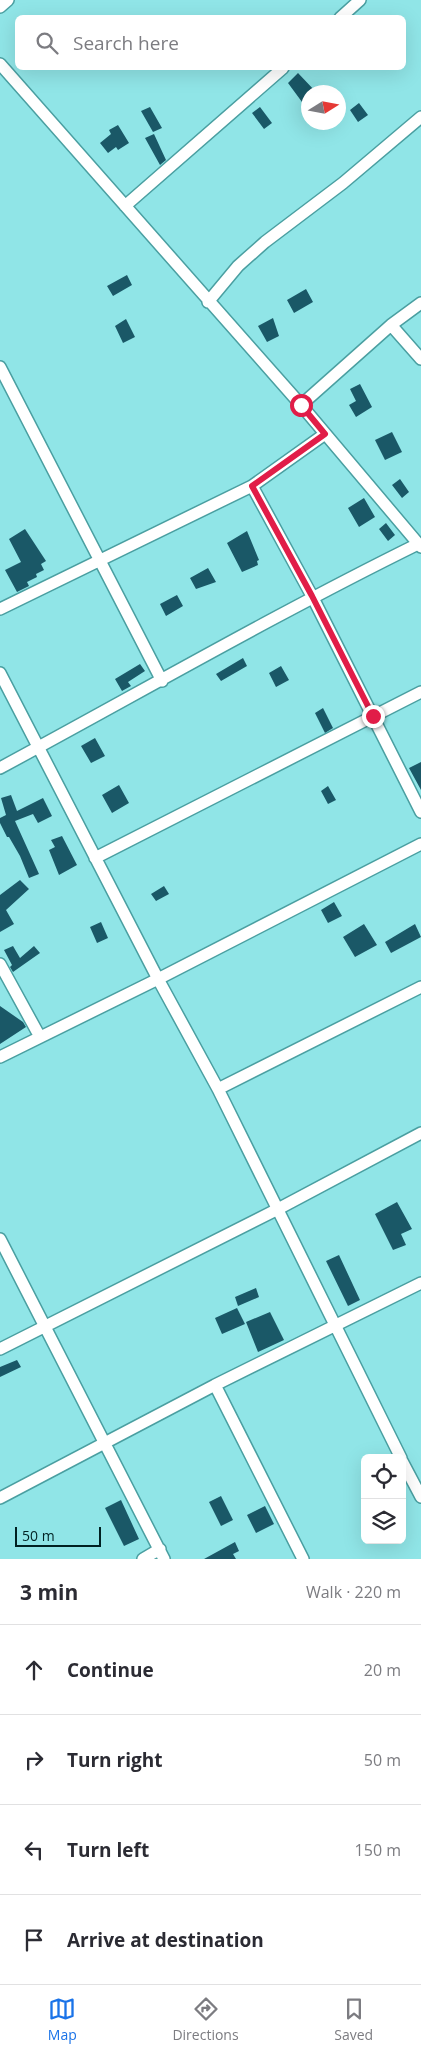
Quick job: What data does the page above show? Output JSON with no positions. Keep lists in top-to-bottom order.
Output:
{
  "scale_bar": "50 m",
  "north": "right",
  "page": {
    "search": "Search here",
    "scale": "50 m",
    "heading": ["3 min", "Walk · 220 m"],
    "list": [
      ["Continue", "20 m"],
      ["Turn right", "50 m"],
      ["Turn left", "150 m"],
      "Arrive at destination"
    ],
    "nav": ["Map", "Directions", "Saved"]
  }
}
